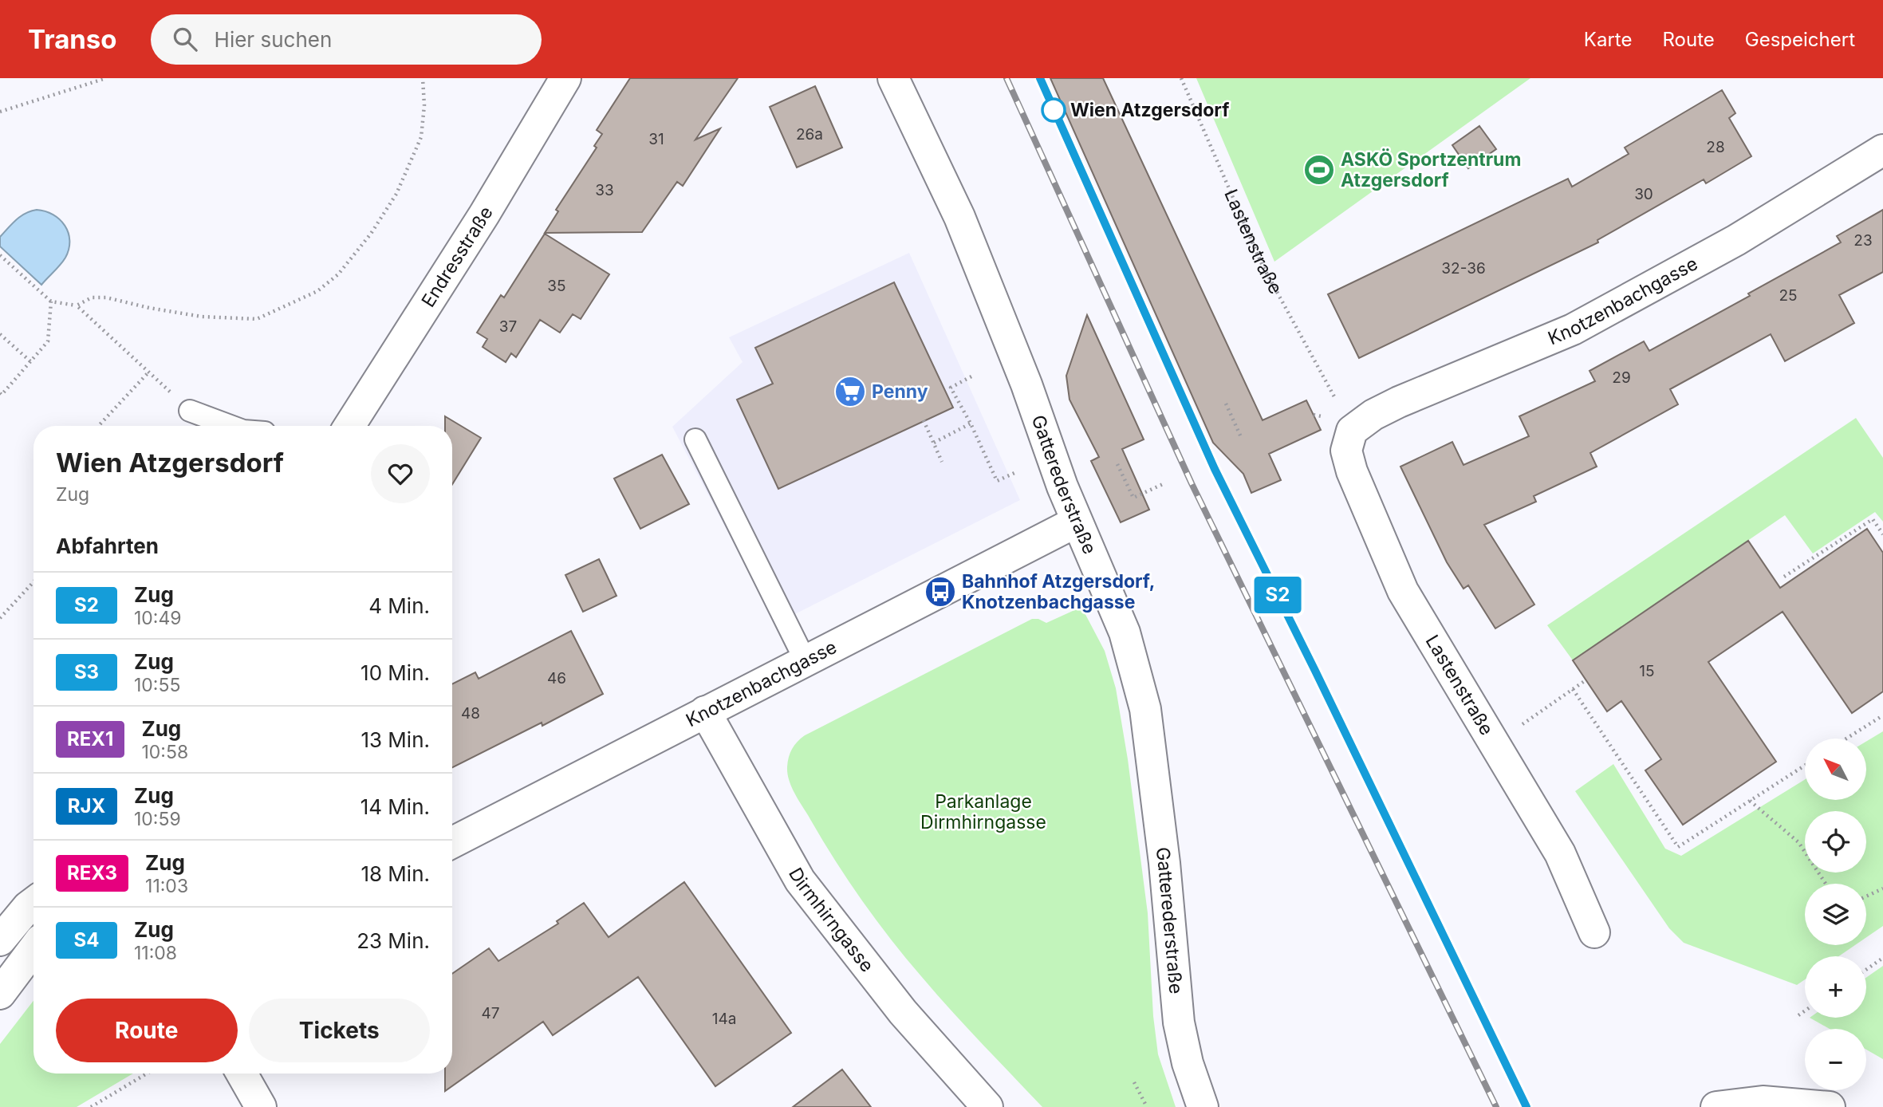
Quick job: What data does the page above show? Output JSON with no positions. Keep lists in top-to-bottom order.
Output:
{
  "streets": {
    "street": [
      "Lastenstraße",
      "Endresstraße",
      "Knotzenbachgasse",
      "Gatterederstraße",
      "Dirmhirngasse"
    ]
  },
  "crossings": [
    ["Lastenstraße", "Knotzenbachgasse"],
    ["Knotzenbachgasse", "Gatterederstraße"],
    ["Knotzenbachgasse", "Dirmhirngasse"]
  ],
  "parks": ["Parkanlage Dirmhirngasse"],
  "places": {
    "other": ["Wien Atzgersdorf"],
    "sports": ["ASKÖ Sportzentrum Atzgersdorf"],
    "supermarket": ["Penny"],
    "bus stop": ["Bahnhof Atzgersdorf, Knotzenbachgasse"]
  },
  "house_numbers": [
    "26a",
    "31",
    "28",
    "33",
    "30",
    "23",
    "32-36",
    "35",
    "25",
    "37",
    "29",
    "15",
    "46",
    "48",
    "47",
    "14a"
  ],
  "north": "top left",
  "page": {
    "header": "Transo",
    "search": "Hier suchen",
    "nav": ["Karte", "Route", "Gespeichert"],
    "on_map": "S2",
    "heading": [
      ["Wien Atzgersdorf", "Zug"],
      "Abfahrten"
    ],
    "list": [
      {
        "mark": "S2",
        "name": "Zug",
        "note": "10:49",
        "value": "4 Min."
      },
      {
        "mark": "S3",
        "name": "Zug",
        "note": "10:55",
        "value": "10 Min."
      },
      {
        "mark": "REX1",
        "name": "Zug",
        "note": "10:58",
        "value": "13 Min."
      },
      {
        "mark": "RJX",
        "name": "Zug",
        "note": "10:59",
        "value": "14 Min."
      },
      {
        "mark": "REX3",
        "name": "Zug",
        "note": "11:03",
        "value": "18 Min."
      },
      {
        "mark": "S4",
        "name": "Zug",
        "note": "11:08",
        "value": "23 Min."
      }
    ],
    "map_buttons": ["+", "−"],
    "buttons": ["Route", "Tickets"]
  }
}
